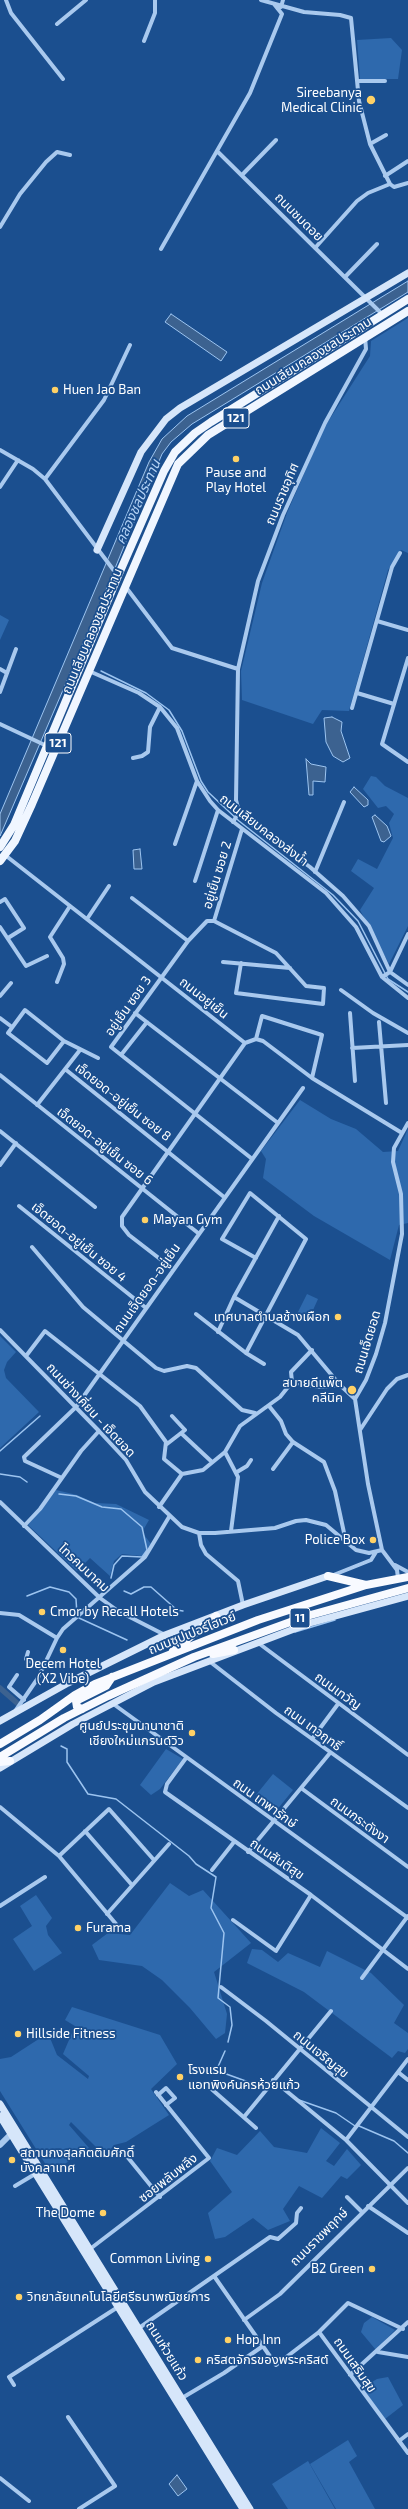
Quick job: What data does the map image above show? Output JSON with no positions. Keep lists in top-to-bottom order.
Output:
{
  "streets": {
    "highway": ["11", "ถนนซุปเปอร์ไฮเวย์"],
    "main road": ["ถนนเลียบคลองชลประทาน", "121", "ถนนห้วยแก้ว"],
    "street": [
      "ถนนชมดอย",
      "ถนนราชอุทิศ",
      "ถนนเลียบคลองส่งน้ำ",
      "อยู่เย็น ซอย 2",
      "ถนนอยู่เย็น",
      "อยู่เย็น ซอย 3",
      "เจ็ดยอด-อยู่เย็น ซอย 8",
      "เจ็ดยอด-อยู่เย็น ซอย 6",
      "เจ็ดยอด-อยู่เย็น ซอย 4",
      "ถนนเจ็ดยอด-อยู่เย็น",
      "ถนนเจ็ดยอด",
      "ถนนช่างเคี่ยน - เจ็ดยอด",
      "โทรคมนาคม",
      "ถนนเทวัญ",
      "ถนน เทวฤทธิ์",
      "ถนน เทพารักษ์",
      "ถนนกระดังงา",
      "ถนนสันติสุข",
      "ถนนเจริญสุข",
      "ซอยพลับพลึง",
      "ถนนราชพฤกษ์",
      "ถนนเสริมสุข"
    ]
  },
  "crossings": [
    ["ถนนชมดอย", "ถนนเลียบคลองชลประทาน"],
    ["ถนนเลียบคลองชลประทาน", "ถนนราชอุทิศ"],
    ["ถนนเลียบคลองชลประทาน", "ถนนเลียบคลองส่งน้ำ"],
    ["ถนนเลียบคลองชลประทาน", "ถนนอยู่เย็น"],
    ["ถนนราชอุทิศ", "ถนนเลียบคลองส่งน้ำ"],
    ["ถนนเลียบคลองส่งน้ำ", "อยู่เย็น ซอย 2"],
    ["อยู่เย็น ซอย 2", "ถนนอยู่เย็น"],
    ["อยู่เย็น ซอย 2", "อยู่เย็น ซอย 3"],
    ["ถนนอยู่เย็น", "อยู่เย็น ซอย 3"],
    ["เจ็ดยอด-อยู่เย็น ซอย 8", "เจ็ดยอด-อยู่เย็น ซอย 6"],
    ["เจ็ดยอด-อยู่เย็น ซอย 8", "ถนนเจ็ดยอด-อยู่เย็น"],
    ["เจ็ดยอด-อยู่เย็น ซอย 6", "ถนนเจ็ดยอด-อยู่เย็น"],
    ["เจ็ดยอด-อยู่เย็น ซอย 4", "ถนนเจ็ดยอด-อยู่เย็น"],
    ["ถนนเจ็ดยอด-อยู่เย็น", "ถนนช่างเคี่ยน - เจ็ดยอด"],
    ["ถนน เทพารักษ์", "ถนนสันติสุข"],
    ["ซอยพลับพลึง", "ถนนห้วยแก้ว"]
  ],
  "water": ["คลองชลประทาน"],
  "places": [
    "Sireebanya Medical Clinic",
    "Huen Jao Ban",
    "Pause and Play Hotel",
    "Mayan Gym",
    "เทศบาลตำบลช้างเผือก",
    "สบายดีแพ็ต คลีนิค",
    "Police Box",
    "Cmor by Recall Hotels",
    "Decem Hotel (X2 Vibe)",
    "ศูนย์ประชุมนานาชาติ เชียงใหม่แกรนด์วิว",
    "Furama",
    "Hillside Fitness",
    "โรงแรม แอทพิงค์นครห้วยแก้ว",
    "สถานกงสุลกิตติมศักดิ์ บังคลาเทศ",
    "The Dome",
    "Common Living",
    "B2 Green",
    "วิทยาลัยเทคโนโลยีศรีธนาพณิชยการ",
    "Hop Inn",
    "คริสตจักรของพระคริสต์"
  ]
}
